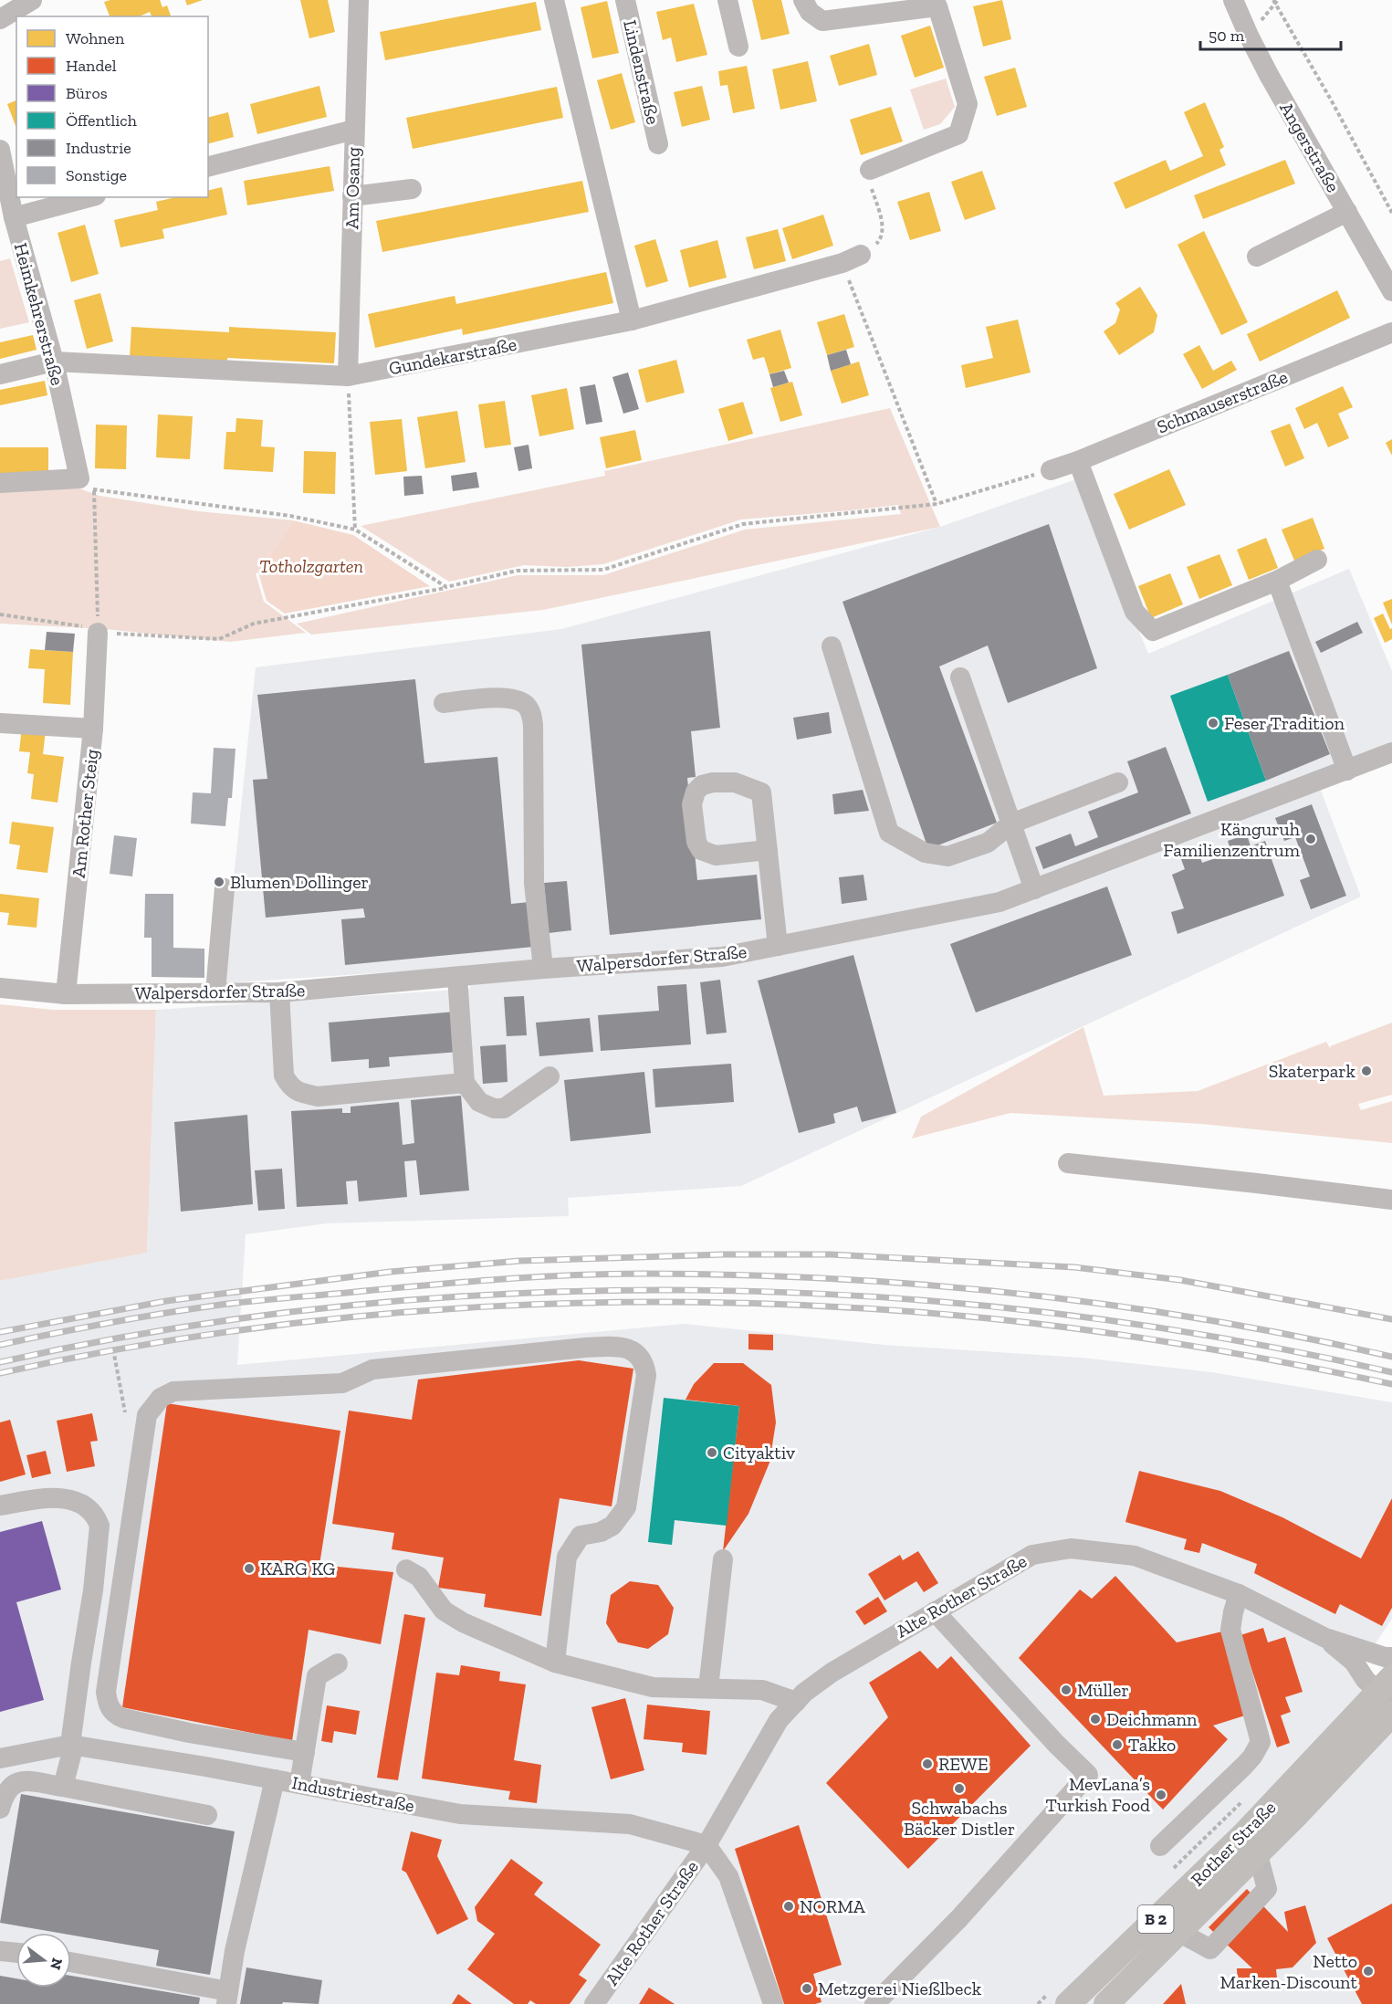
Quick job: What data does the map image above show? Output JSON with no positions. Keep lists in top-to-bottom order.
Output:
{
  "streets": {
    "main road": ["Rother Straße", "B 2"],
    "street": [
      "Lindenstraße",
      "Angerstraße",
      "Am Osang",
      "Heimkehrerstraße",
      "Gundekarstraße",
      "Schmauserstraße",
      "Am Rother Steig",
      "Walpersdorfer Straße",
      "Alte Rother Straße",
      "Industriestraße"
    ]
  },
  "crossings": [
    ["Am Osang", "Gundekarstraße"],
    ["Heimkehrerstraße", "Gundekarstraße"],
    ["Am Rother Steig", "Walpersdorfer Straße"],
    ["Alte Rother Straße", "Industriestraße"],
    ["Alte Rother Straße", "Rother Straße"]
  ],
  "parks": ["Totholzgarten"],
  "places": [
    "Feser Tradition",
    "Känguruh Familienzentrum",
    "Blumen Dollinger",
    "Skaterpark",
    "Cityaktiv",
    "KARG KG",
    "Müller",
    "Deichmann",
    "Takko",
    "REWE",
    "Schwabachs Bäcker Distler",
    "MevLana’s Turkish Food",
    "NORMA",
    "Netto Marken-Discount",
    "Metzgerei Nießlbeck"
  ],
  "legend": [
    "Wohnen",
    "Handel",
    "Büros",
    "Öffentlich",
    "Industrie",
    "Sonstige"
  ],
  "scale_bar": "50 m",
  "north": "right"
}
